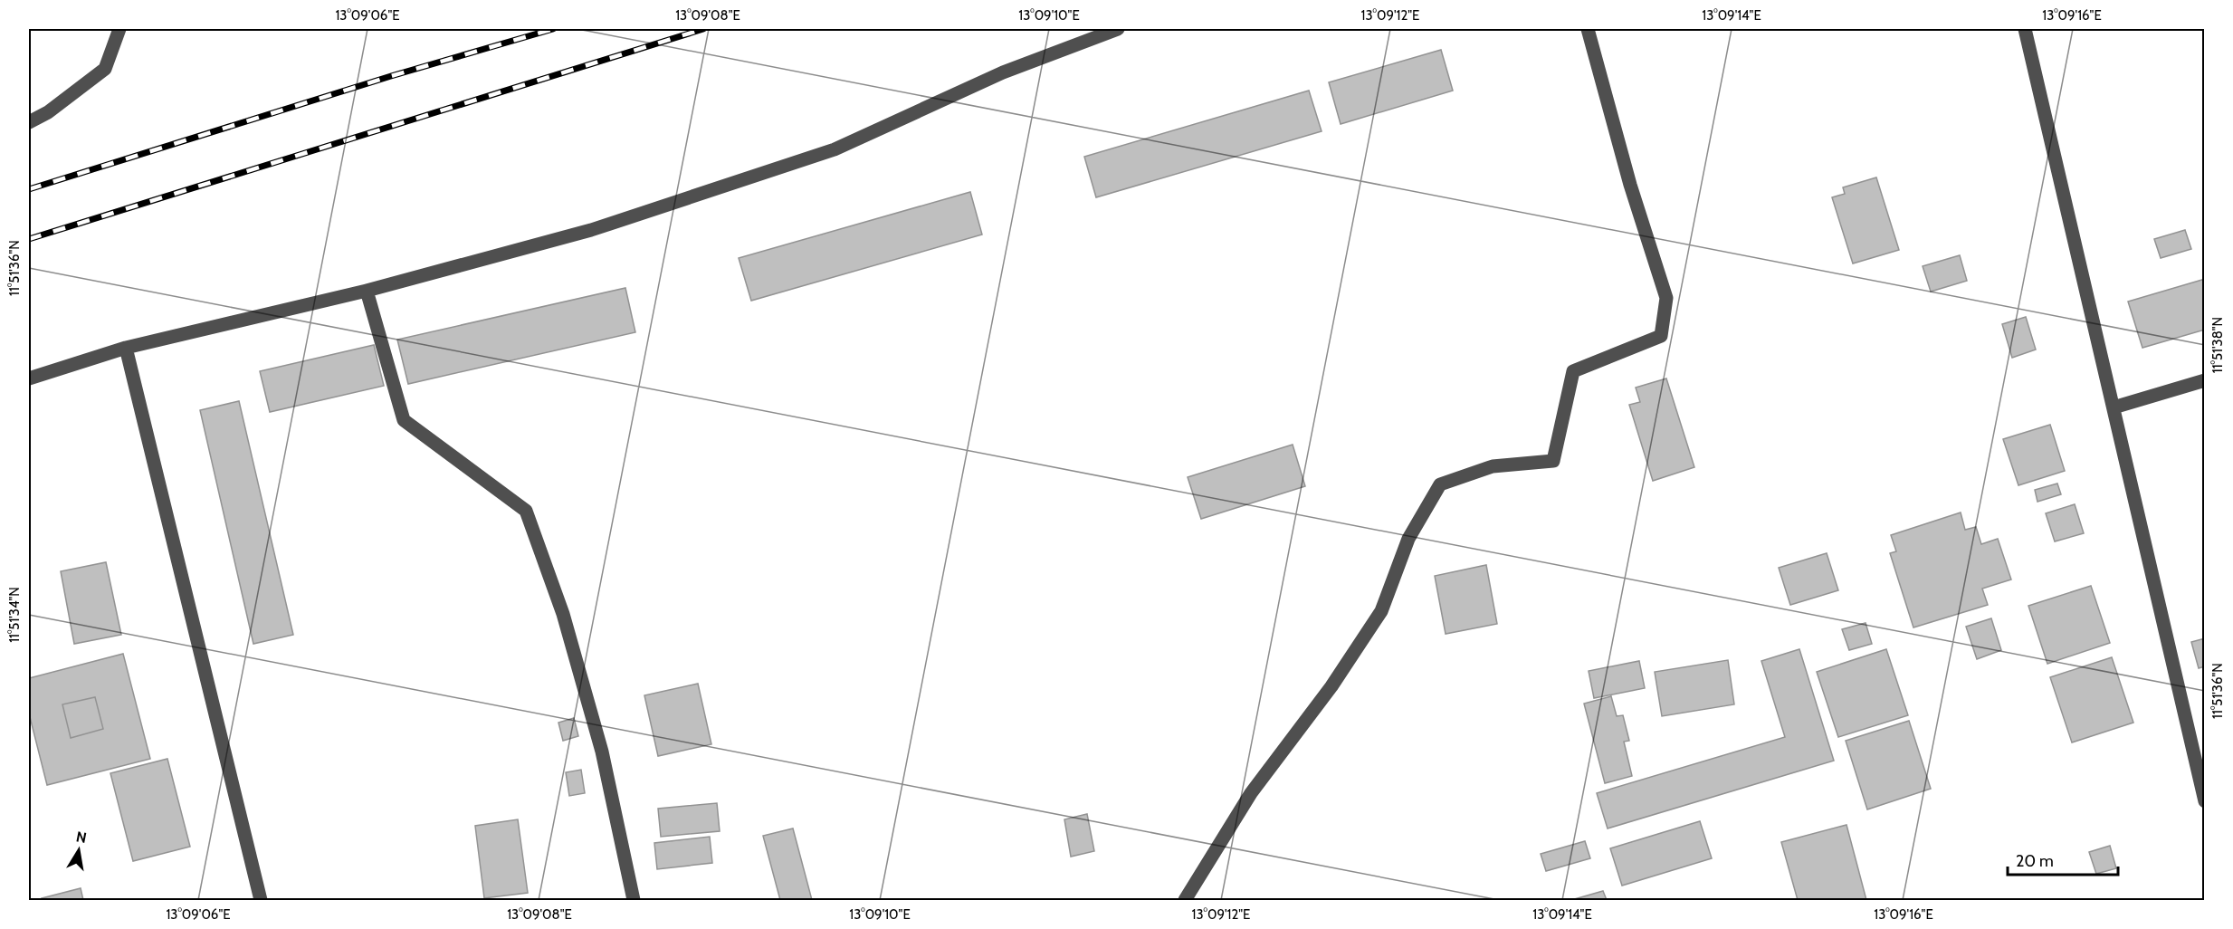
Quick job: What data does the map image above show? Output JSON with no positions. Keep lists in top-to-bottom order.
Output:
{
  "scale_bar": "20 m",
  "north": "top",
  "coordinates": [
    "13°09'06\"E",
    "13°09'08\"E",
    "13°09'10\"E",
    "13°09'12\"E",
    "13°09'14\"E",
    "13°09'16\"E",
    "11°51'36\"N",
    "11°51'38\"N",
    "11°51'34\"N"
  ]
}
